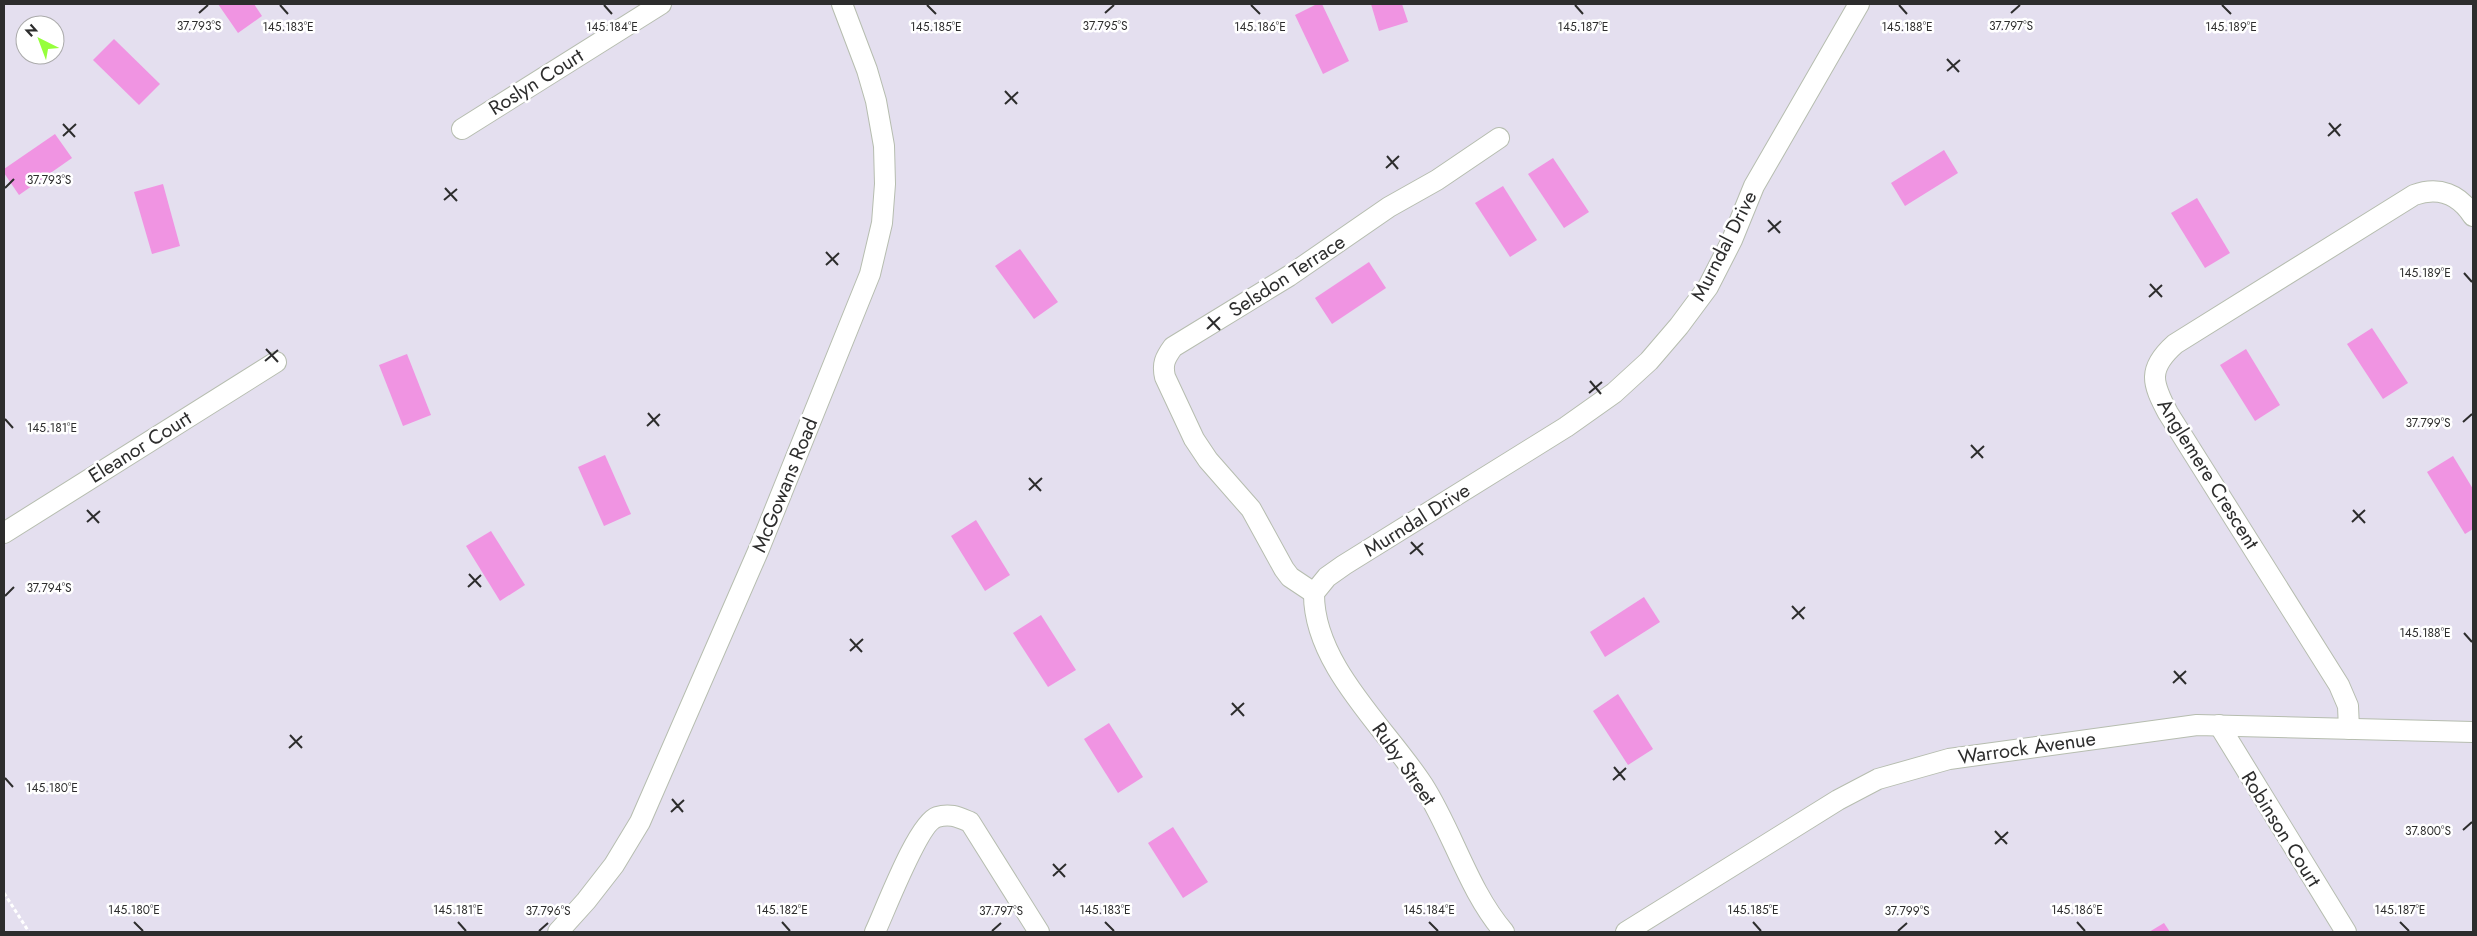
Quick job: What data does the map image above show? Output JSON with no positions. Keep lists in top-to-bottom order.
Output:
{
  "streets": {
    "street": [
      "Roslyn Court",
      "Murndal Drive",
      "Selsdon Terrace",
      "Eleanor Court",
      "Anglemere Crescent",
      "McGowans Road",
      "Warrock Avenue",
      "Ruby Street",
      "Robinson Court"
    ]
  },
  "crossings": [
    ["Murndal Drive", "Selsdon Terrace"],
    ["Murndal Drive", "Ruby Street"],
    ["Selsdon Terrace", "Ruby Street"],
    ["Anglemere Crescent", "Warrock Avenue"],
    ["Warrock Avenue", "Robinson Court"]
  ],
  "north": "top left",
  "coordinates": [
    "37.793°S",
    "37.795°S",
    "37.797°S",
    "145.186°E",
    "145.189°E",
    "145.183°E",
    "145.184°E",
    "145.185°E",
    "145.187°E",
    "145.188°E",
    "37.799°S",
    "145.181°E",
    "37.794°S",
    "145.180°E",
    "37.800°S",
    "145.182°E",
    "37.796°S"
  ]
}
